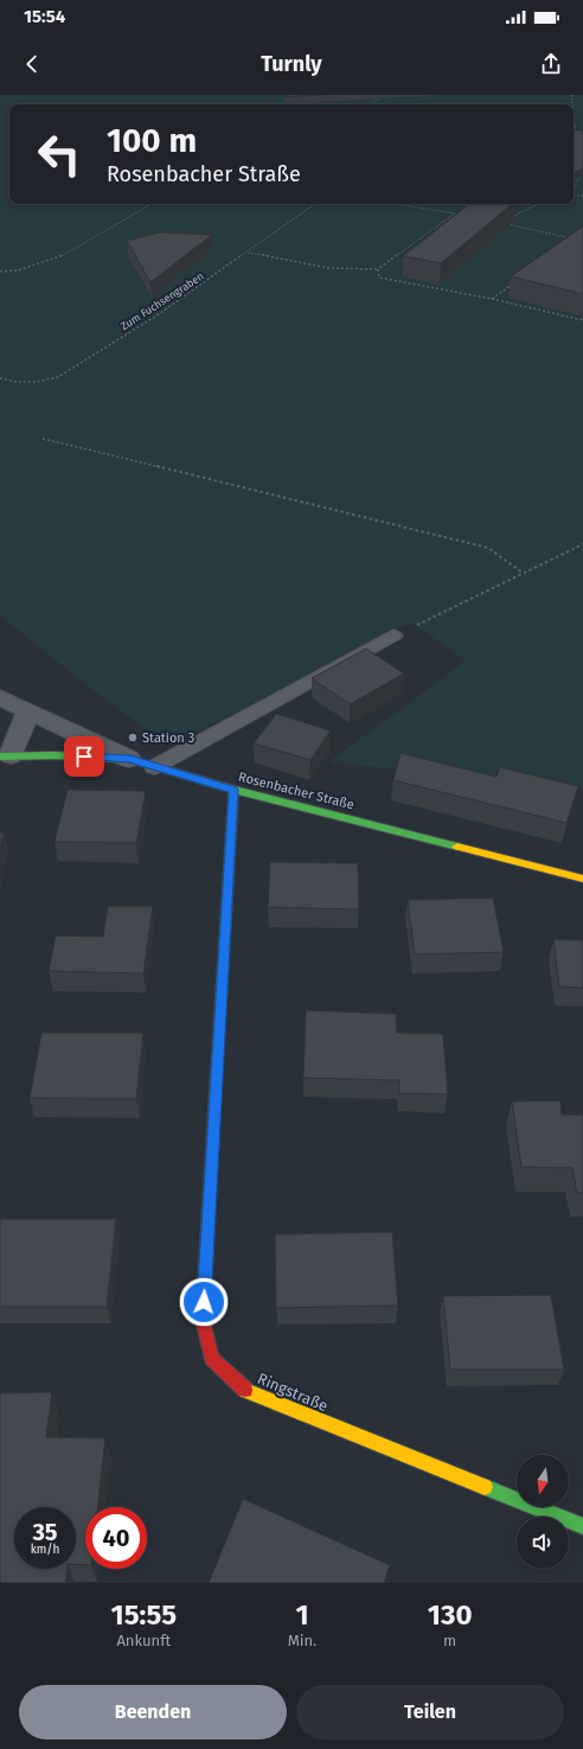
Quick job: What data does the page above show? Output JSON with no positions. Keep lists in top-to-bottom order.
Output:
{
  "streets": {
    "street": ["Rosenbacher Straße", "Ringstraße"],
    "path": ["Zum Fuchsengraben"]
  },
  "crossings": [
    ["Rosenbacher Straße", "Ringstraße"]
  ],
  "places": ["Station 3"],
  "north": "bottom",
  "page": {
    "status": "15:54",
    "header": "Turnly",
    "turn": ["100 m", "Rosenbacher Straße"],
    "speed": "35 km/h",
    "limit": "40",
    "eta": [
      "15:55",
      "Ankunft",
      "1",
      "Min.",
      "130",
      "m"
    ],
    "buttons": ["Beenden", "Teilen"]
  }
}
